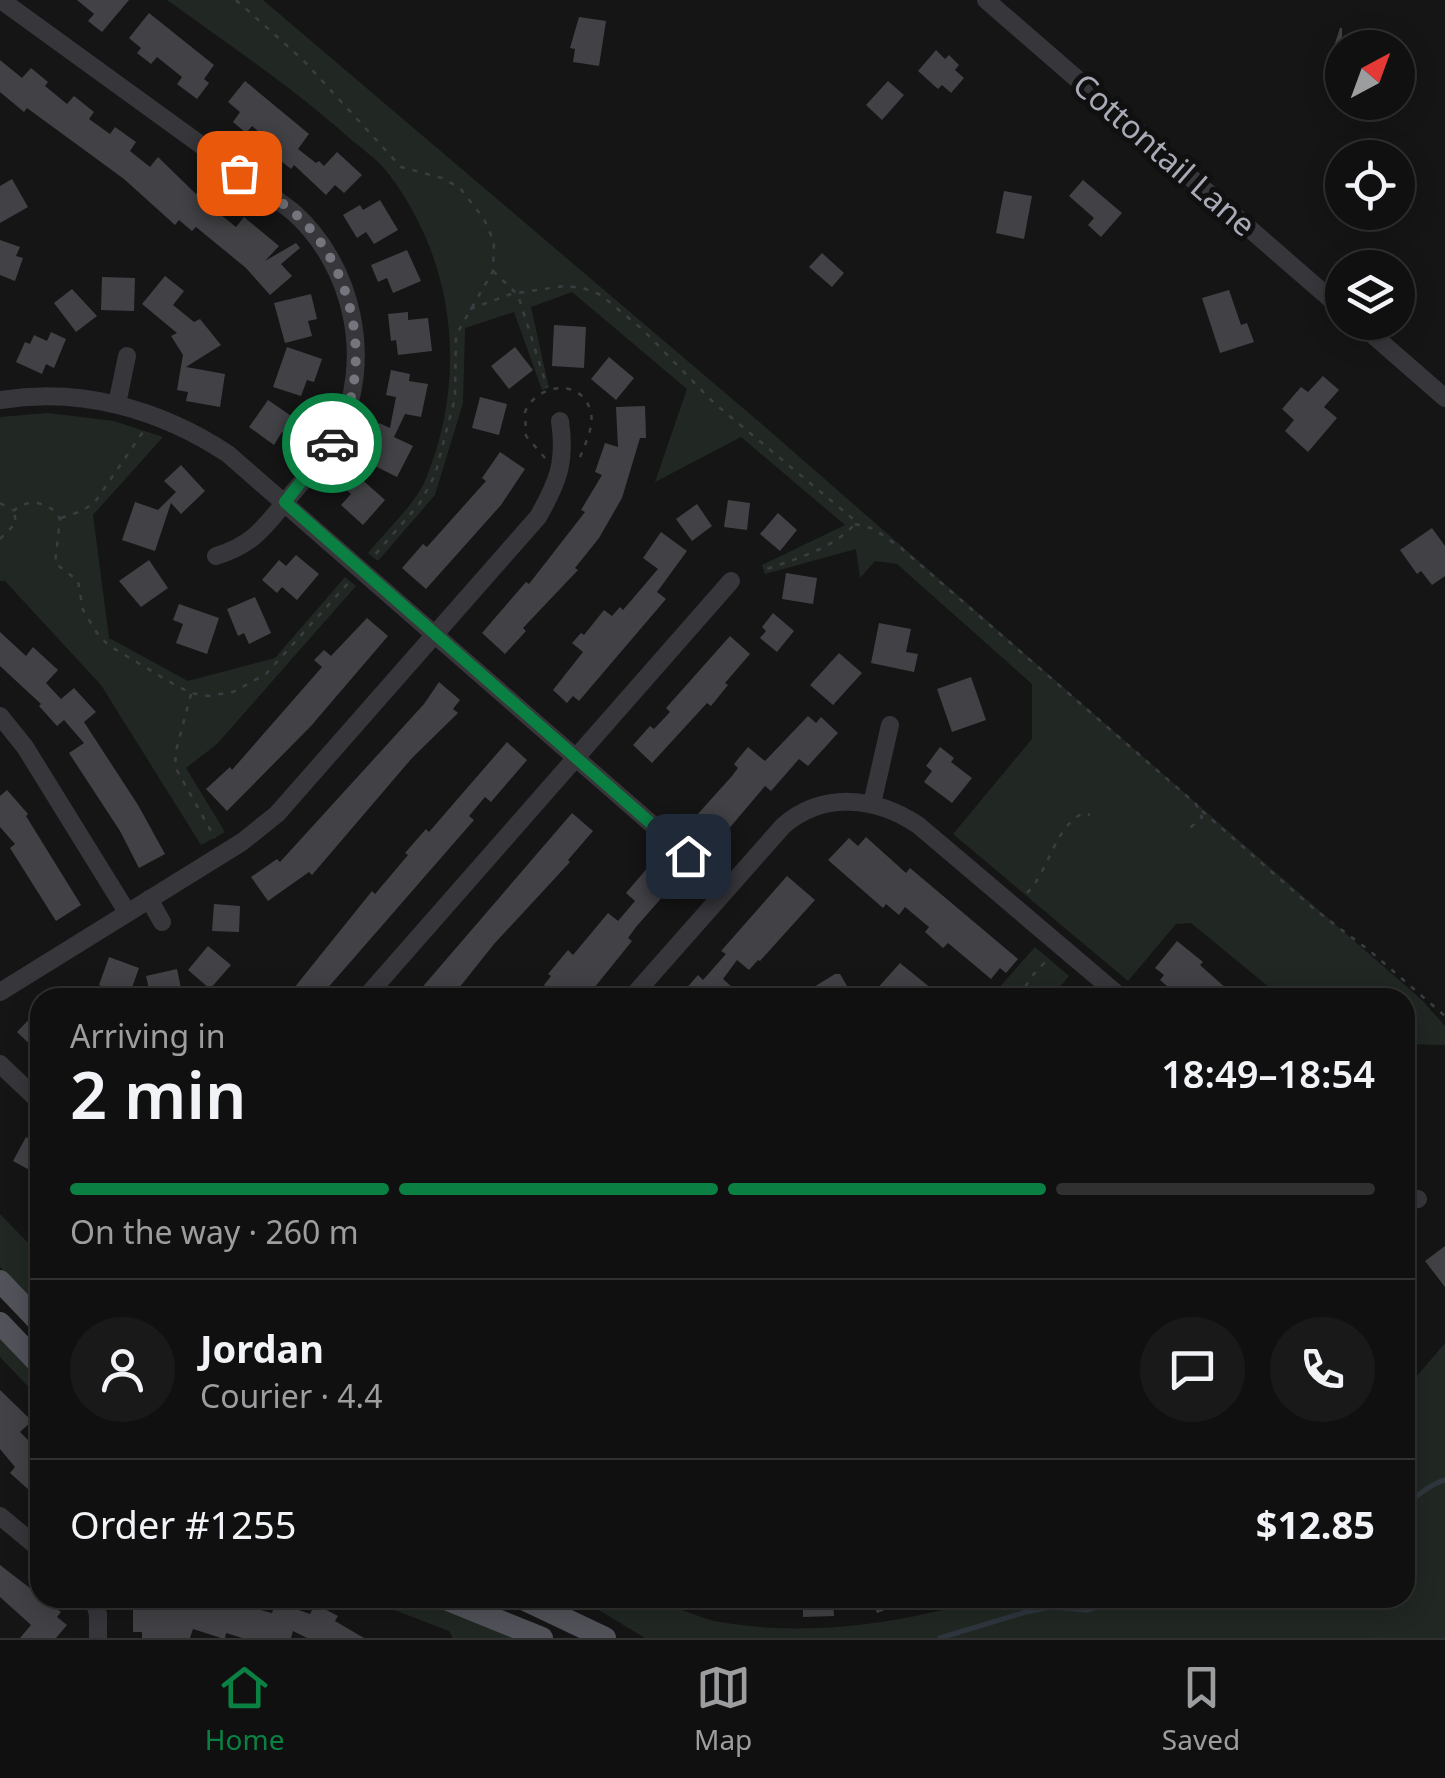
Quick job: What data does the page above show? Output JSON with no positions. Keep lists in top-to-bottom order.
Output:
{
  "streets": {
    "street": ["Cottontail Lane"]
  },
  "north": "top right",
  "page": {
    "heading": ["2 min", "Arriving in", "18:49–18:54"],
    "panel": [
      "Jordan",
      "Courier · 4.4",
      "Order #1255",
      "$12.85"
    ],
    "bar": "On the way · 260 m",
    "tabs": ["Home", "Map", "Saved"]
  }
}
